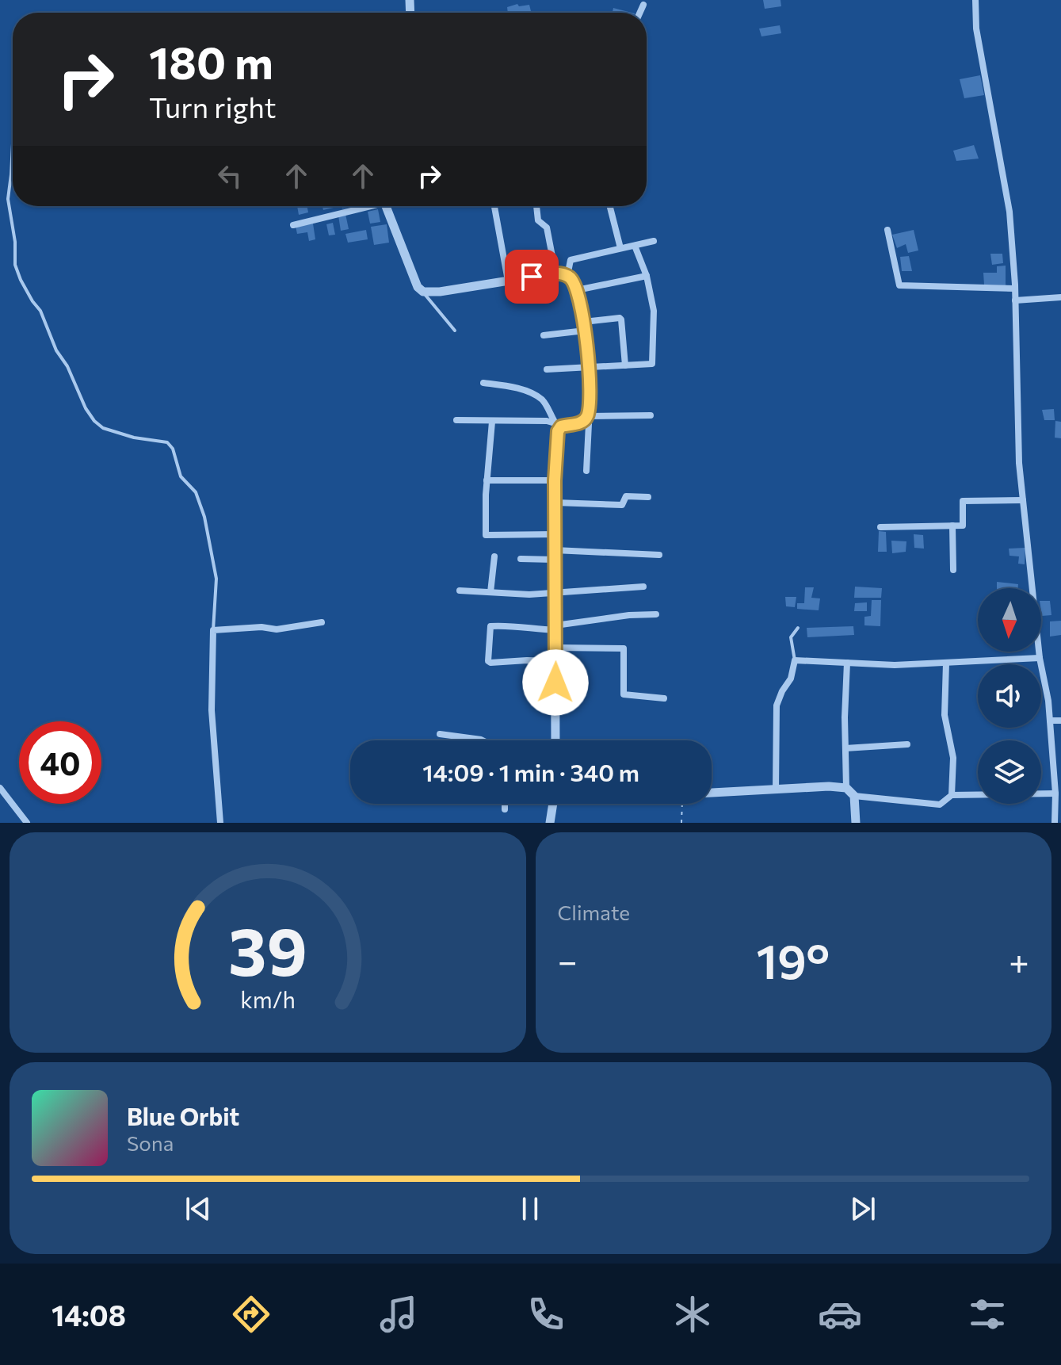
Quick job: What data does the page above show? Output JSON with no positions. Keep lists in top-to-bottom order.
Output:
{
  "north": "bottom",
  "page": {
    "turn": ["180 m", "Turn right"],
    "limit": "40",
    "trip": "14:09 · 1 min · 340 m",
    "tile": "Climate",
    "heat": ["−", "19°", "+"],
    "song": ["Blue Orbit", "Sona"],
    "tabs": "14:08",
    "gauge": ["39", "km/h"]
  }
}
